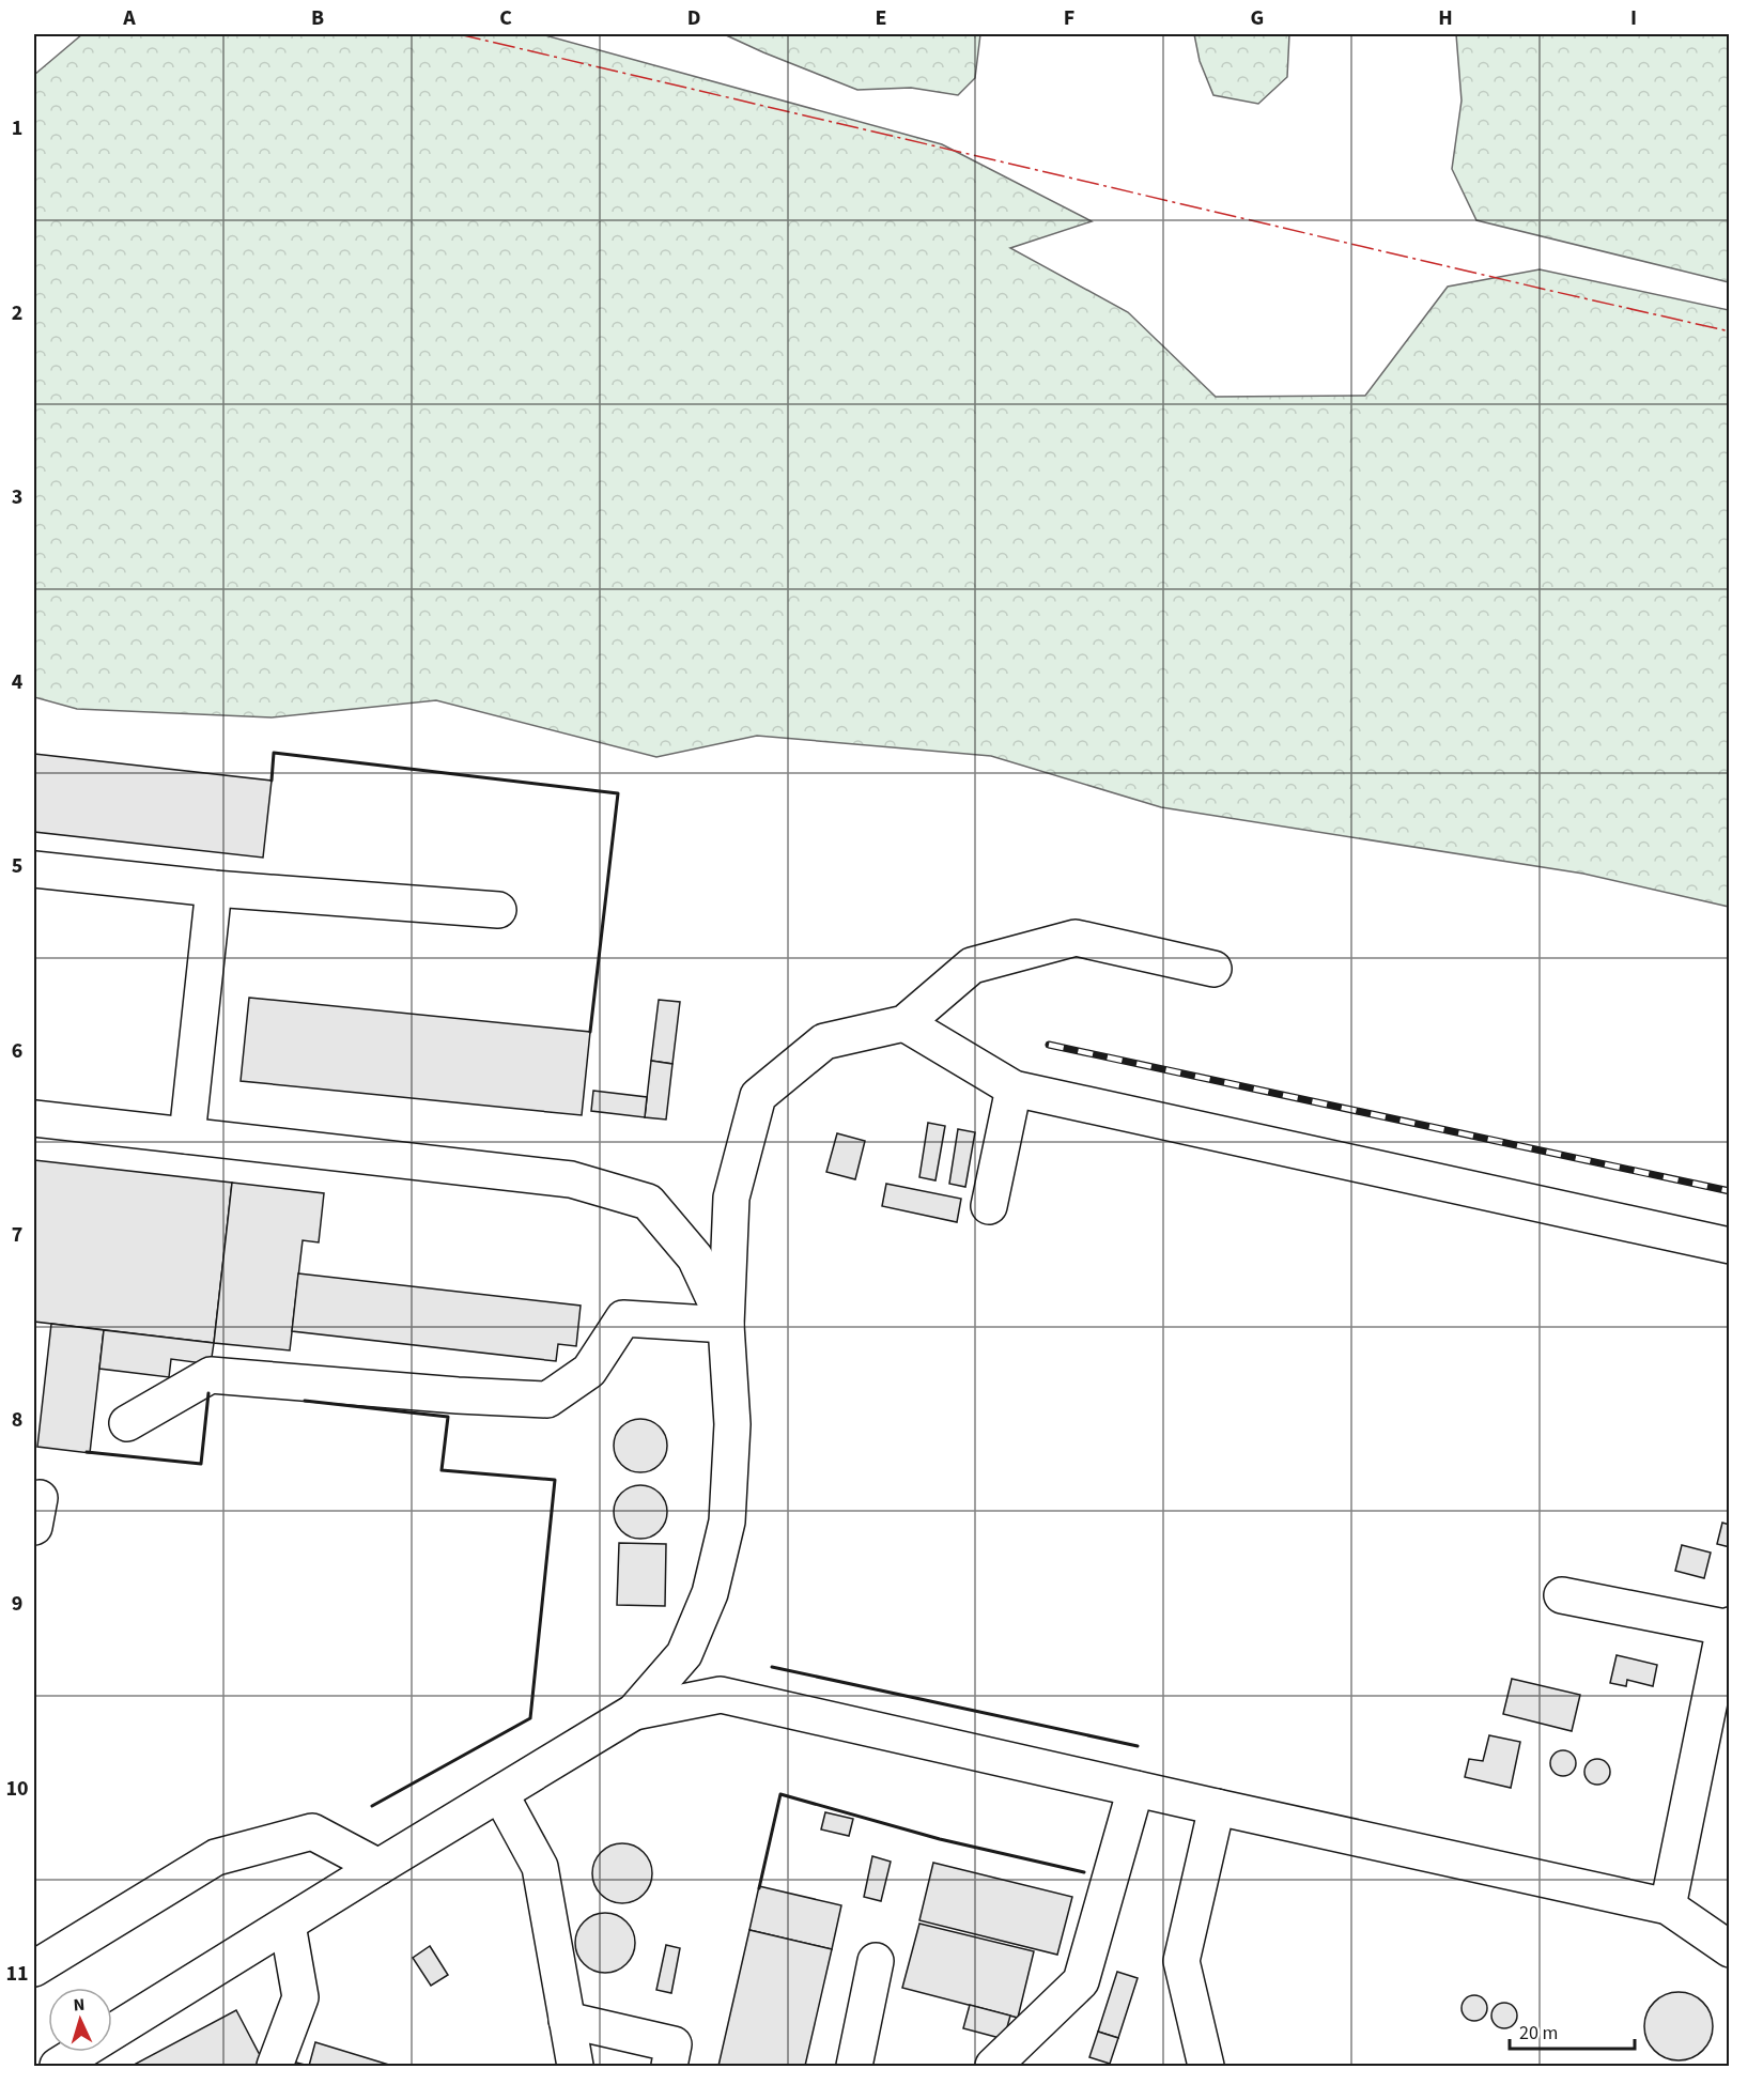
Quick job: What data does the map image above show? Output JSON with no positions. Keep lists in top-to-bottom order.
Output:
{
  "scale_bar": "20 m",
  "north": "top",
  "grid": {
    "columns": [
      "A",
      "B",
      "C",
      "D",
      "E",
      "F",
      "G",
      "H",
      "I"
    ],
    "rows": [
      "1",
      "2",
      "3",
      "4",
      "5",
      "6",
      "7",
      "8",
      "9",
      "10",
      "11"
    ]
  }
}
